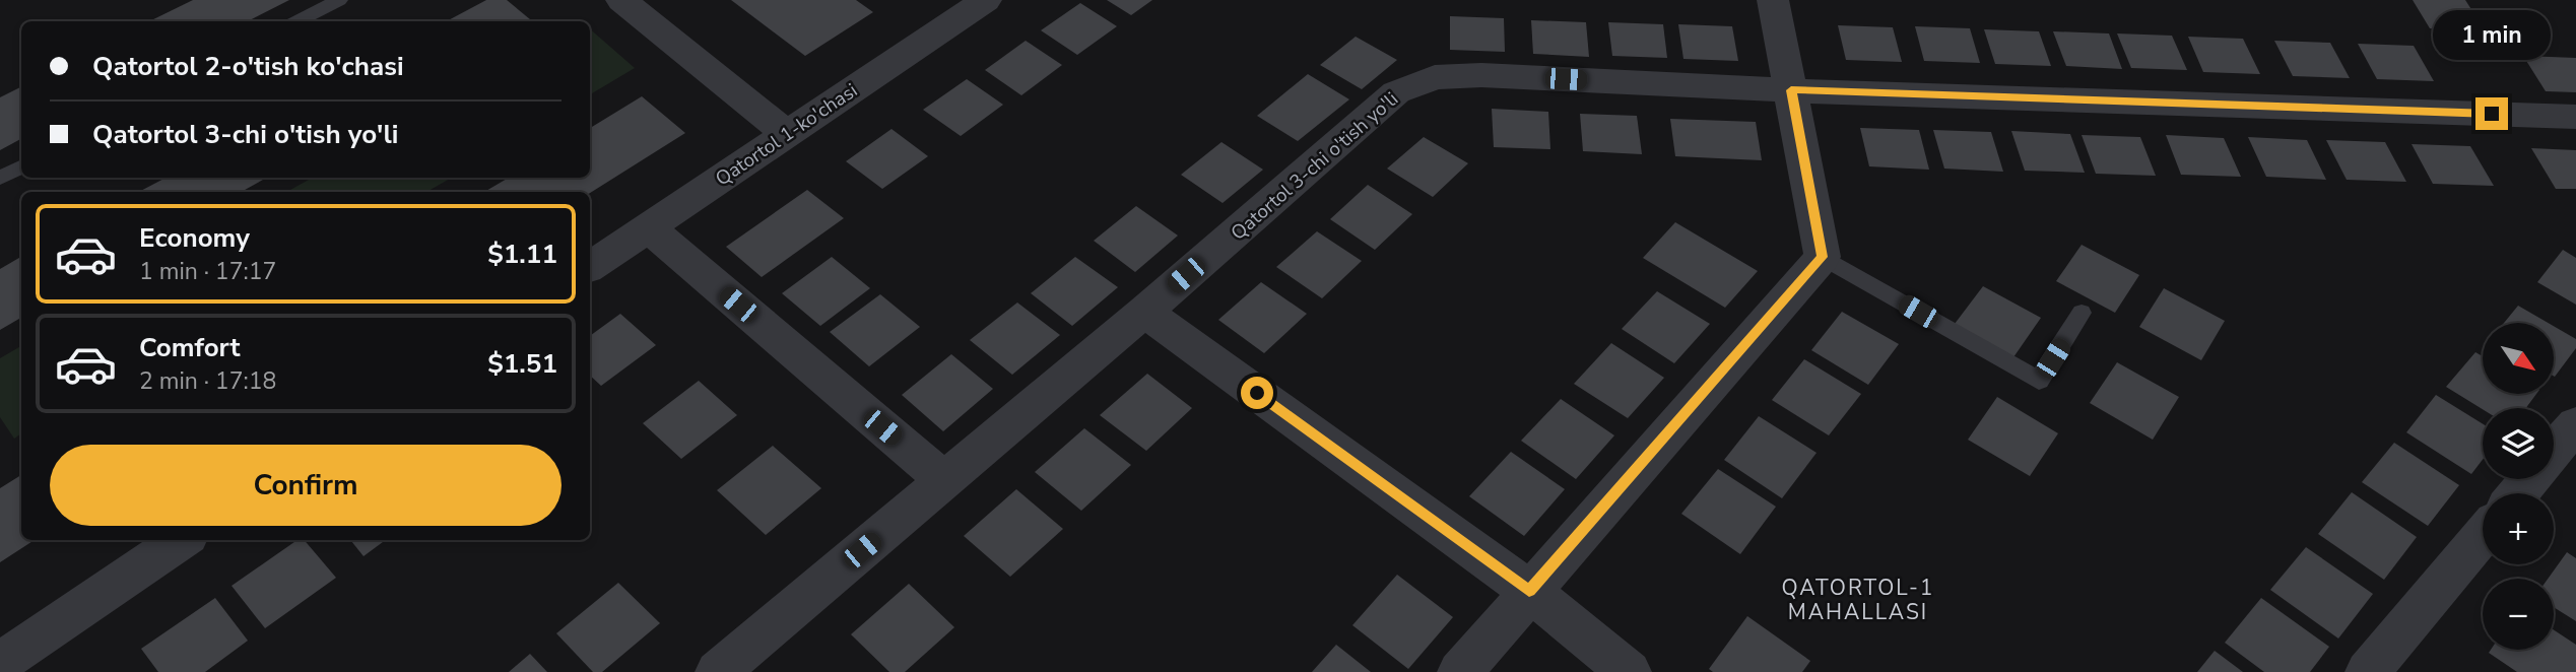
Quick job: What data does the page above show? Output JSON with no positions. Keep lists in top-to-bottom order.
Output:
{
  "streets": {
    "street": ["Qatortol 1-ko'chasi", "Qatortol 3-chi o'tish yo'li"]
  },
  "districts": ["QATORTOL-1 MAHALLASI"],
  "north": "bottom right",
  "page": {
    "bubble": "1 min",
    "banner": ["Qatortol 2-o'tish ko'chasi", "Qatortol 3-chi o'tish yo'li"],
    "list": [
      {
        "name": "Economy",
        "note": "1 min · 17:17",
        "value": "$1.11"
      },
      {
        "name": "Comfort",
        "note": "2 min · 17:18",
        "value": "$1.51"
      }
    ],
    "map_buttons": ["+", "−"],
    "buttons": "Confirm"
  }
}
